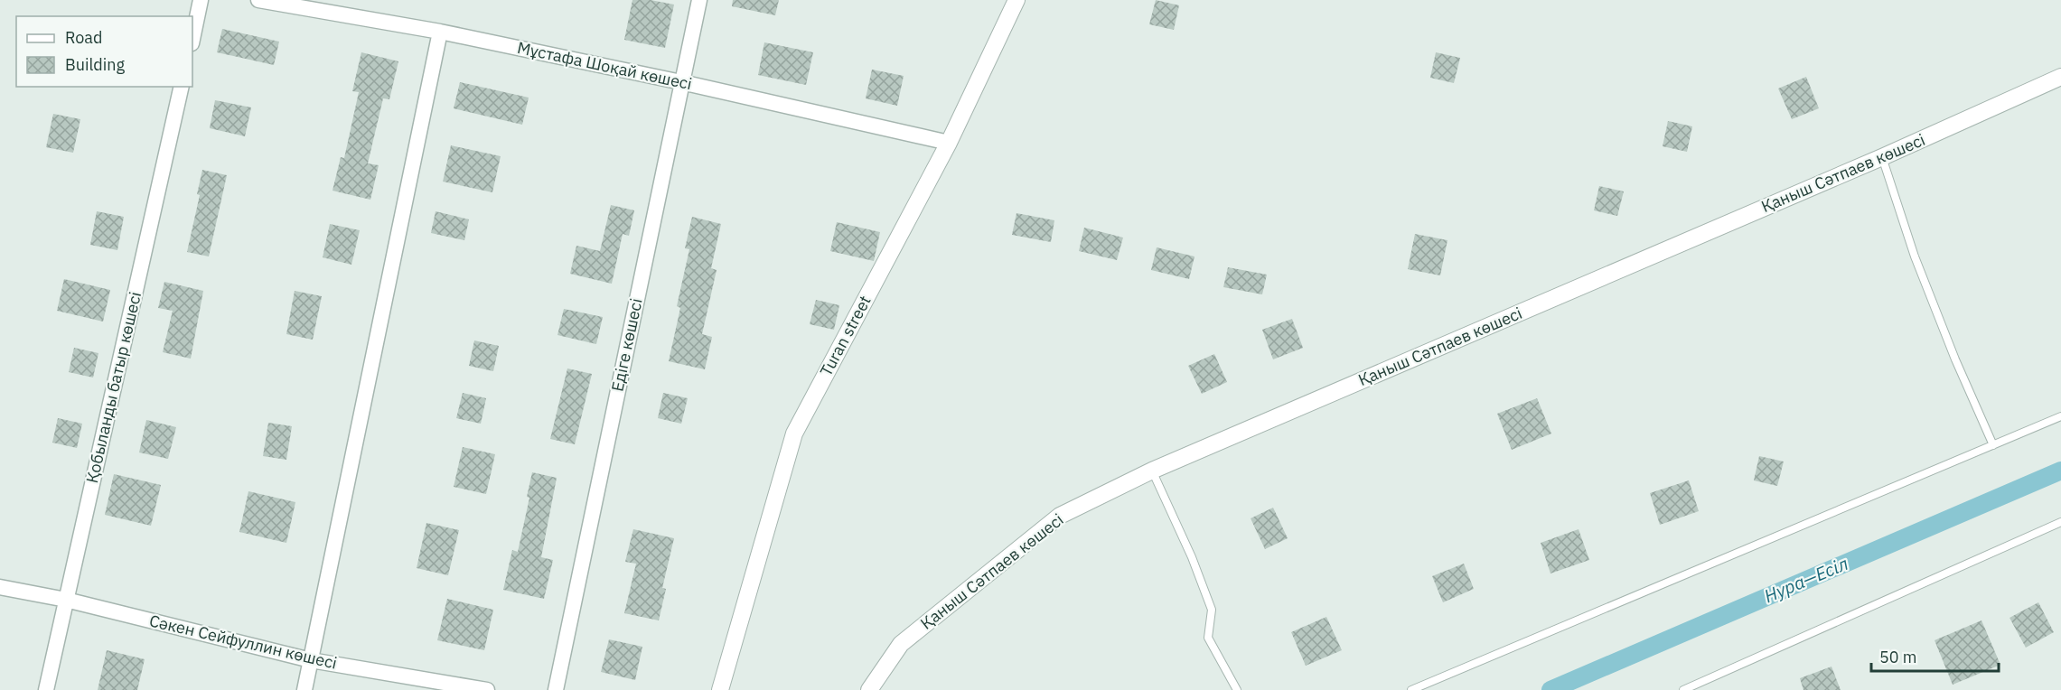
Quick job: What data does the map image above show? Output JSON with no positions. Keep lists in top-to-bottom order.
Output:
{
  "streets": {
    "street": [
      "Мұстафа Шоқай көшесі",
      "Қаныш Сәтпаев көшесі",
      "Turan street",
      "Едіге көшесі",
      "Қобыланды батыр көшесі",
      "Сәкен Сейфуллин көшесі"
    ]
  },
  "crossings": [
    ["Мұстафа Шоқай көшесі", "Turan street"],
    ["Мұстафа Шоқай көшесі", "Едіге көшесі"],
    ["Қобыланды батыр көшесі", "Сәкен Сейфуллин көшесі"]
  ],
  "water": ["Нура—Есіл"],
  "legend": ["Road", "Building"],
  "scale_bar": "50 m"
}
